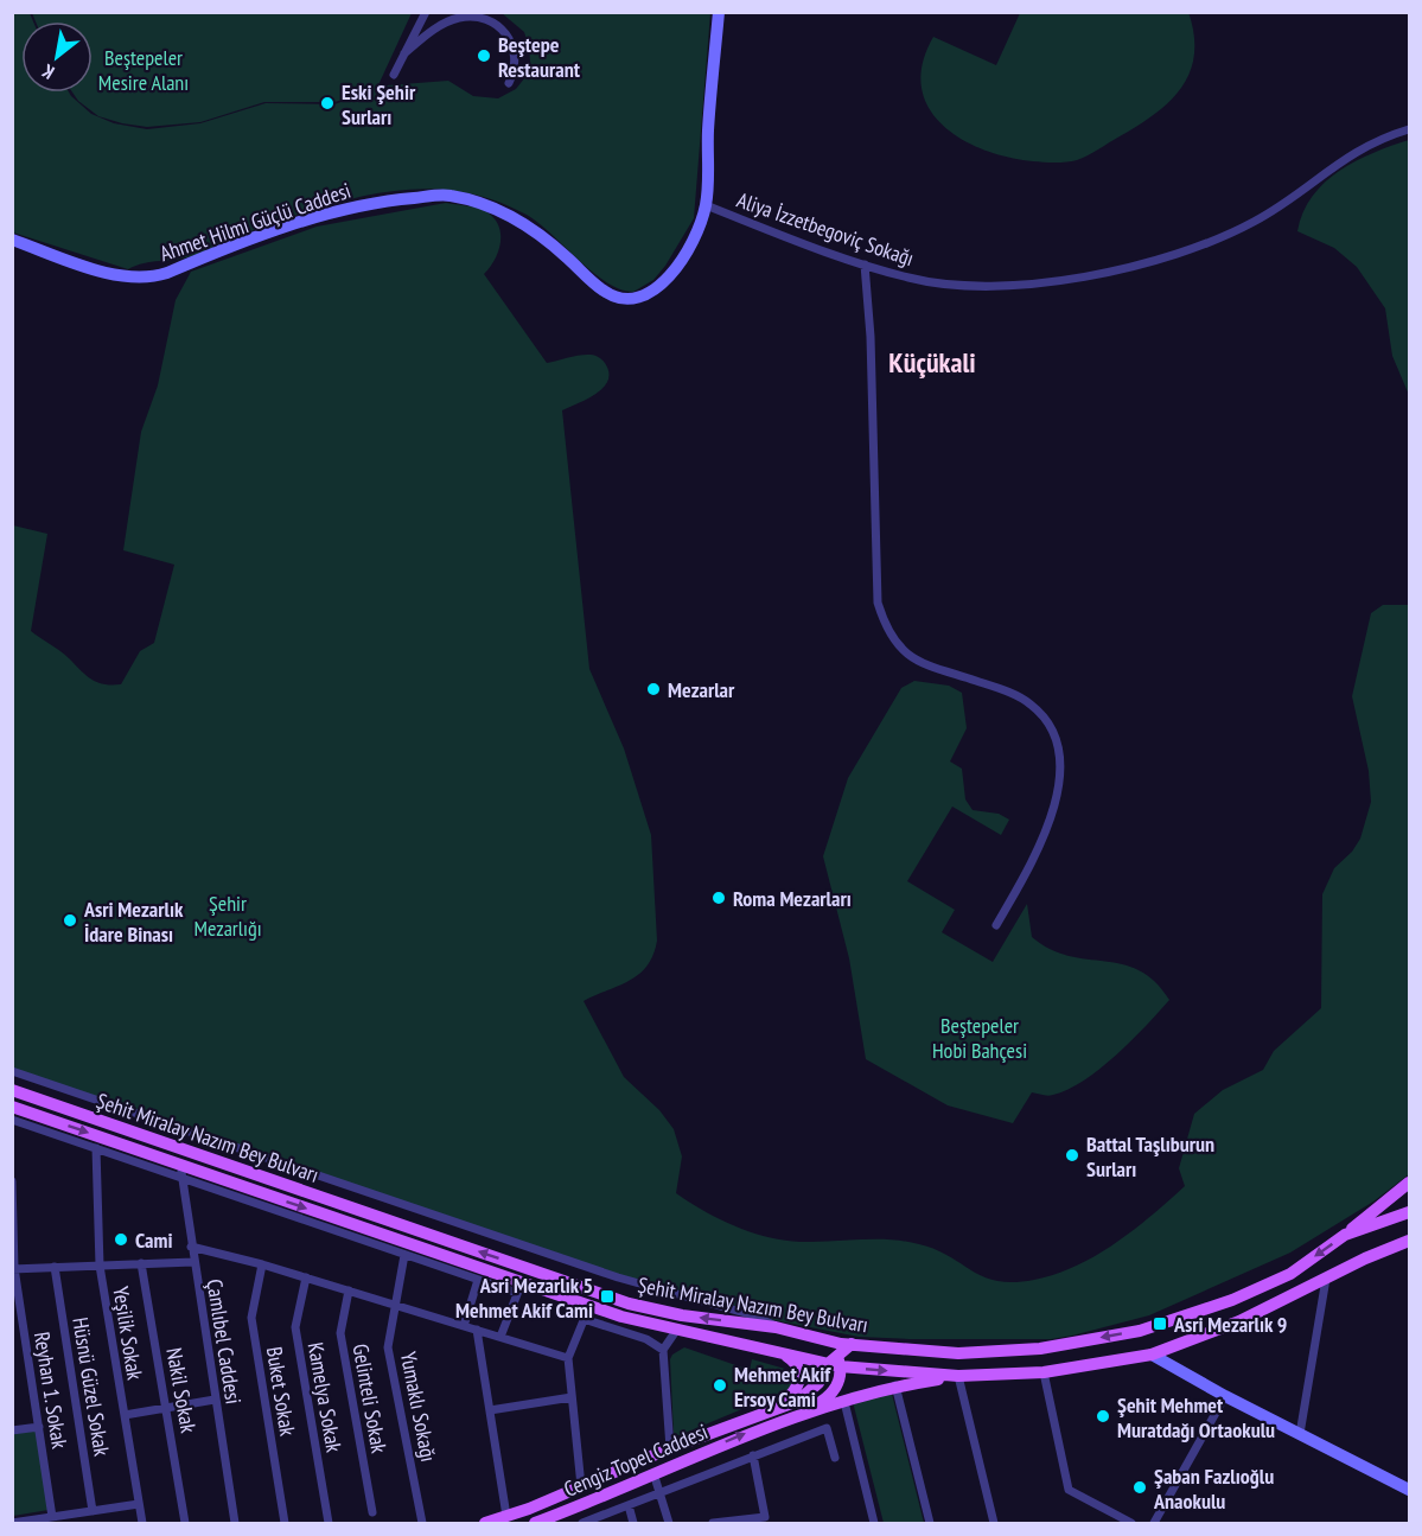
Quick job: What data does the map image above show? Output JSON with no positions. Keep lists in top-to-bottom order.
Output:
{
  "streets": {
    "main road": ["Şehit Miralay Nazım Bey Bulvarı", "Cengiz Topel Caddesi"],
    "street": [
      "Ahmet Hilmi Güçlü Caddesi",
      "Aliya İzzetbegoviç Sokağı",
      "Yeşilik Sokak",
      "Çamlıbel Caddesi",
      "Hüsnü Güzel Sokak",
      "Reyhan 1. Sokak",
      "Nakil Sokak",
      "Buket Sokak",
      "Kamelya Sokak",
      "Gelinteli Sokak",
      "Yumaklı Sokağı"
    ]
  },
  "crossings": [
    ["Ahmet Hilmi Güçlü Caddesi", "Aliya İzzetbegoviç Sokağı"],
    ["Şehit Miralay Nazım Bey Bulvarı", "Çamlıbel Caddesi"],
    ["Şehit Miralay Nazım Bey Bulvarı", "Cengiz Topel Caddesi"]
  ],
  "districts": ["Küçükali"],
  "parks": ["Beştepeler Mesire Alanı", "Şehir Mezarlığı", "Beştepeler Hobi Bahçesi"],
  "places": {
    "other": [
      "Beştepe Restaurant",
      "Eski Şehir Surları",
      "Mezarlar",
      "Roma Mezarları",
      "Asri Mezarlık İdare Binası",
      "Battal Taşlıburun Surları",
      "Cami",
      "Mehmet Akif Ersoy Cami",
      "Şehit Mehmet Muratdağı Ortaokulu",
      "Şaban Fazlıoğlu Anaokulu"
    ],
    "transit": ["Asri Mezarlık 5 Mehmet Akif Cami", "Asri Mezarlık 9"]
  },
  "north": "bottom left"
}
